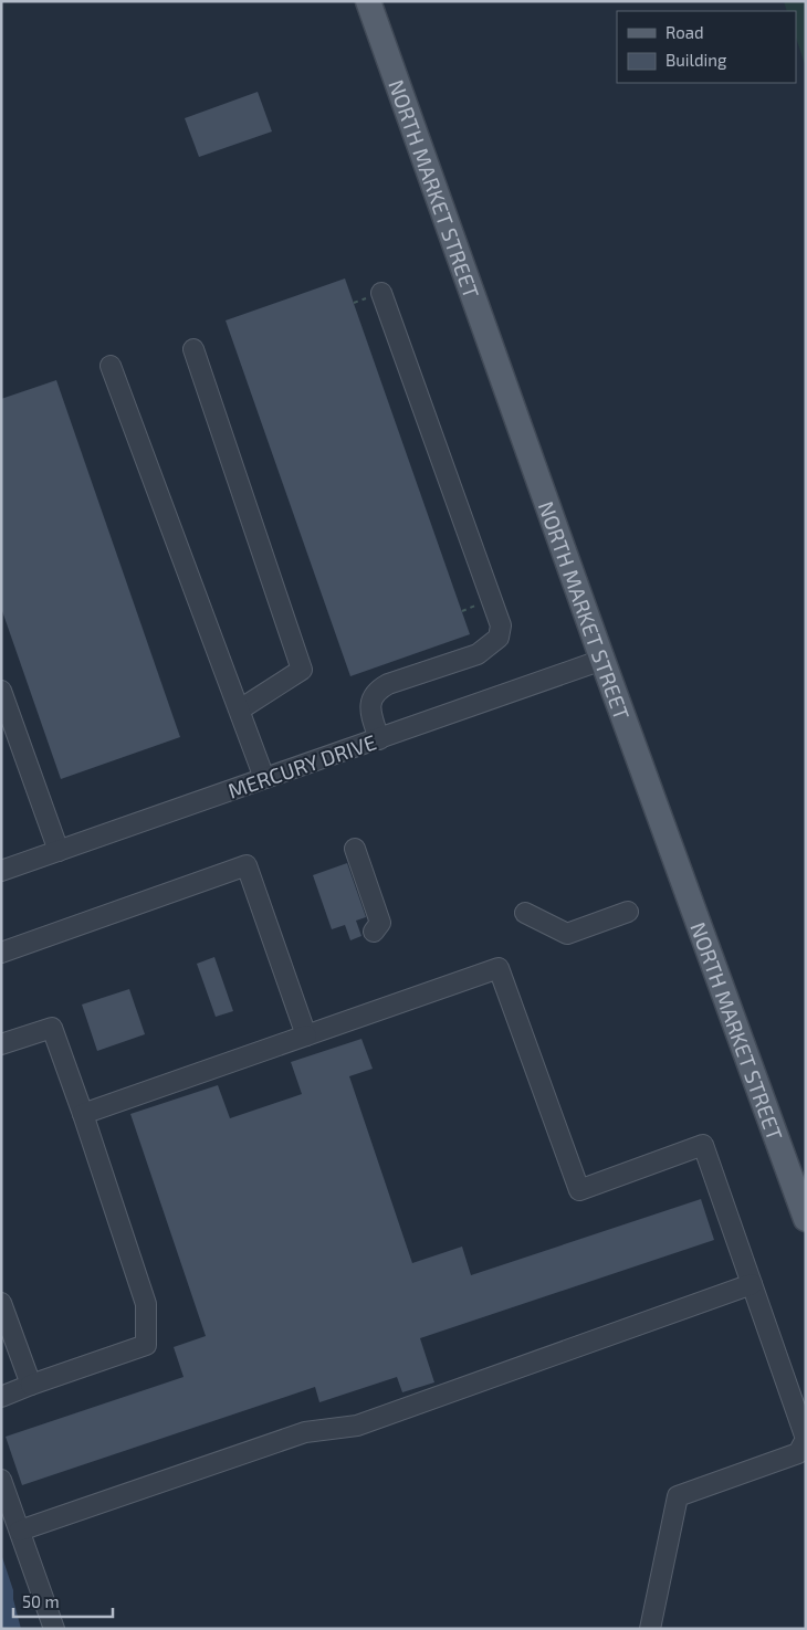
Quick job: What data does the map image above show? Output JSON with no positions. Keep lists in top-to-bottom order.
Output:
{
  "streets": {
    "main road": ["NORTH MARKET STREET"],
    "street": ["MERCURY DRIVE"]
  },
  "crossings": [
    ["NORTH MARKET STREET", "MERCURY DRIVE"]
  ],
  "legend": ["Road", "Building"],
  "scale_bar": "50 m"
}
